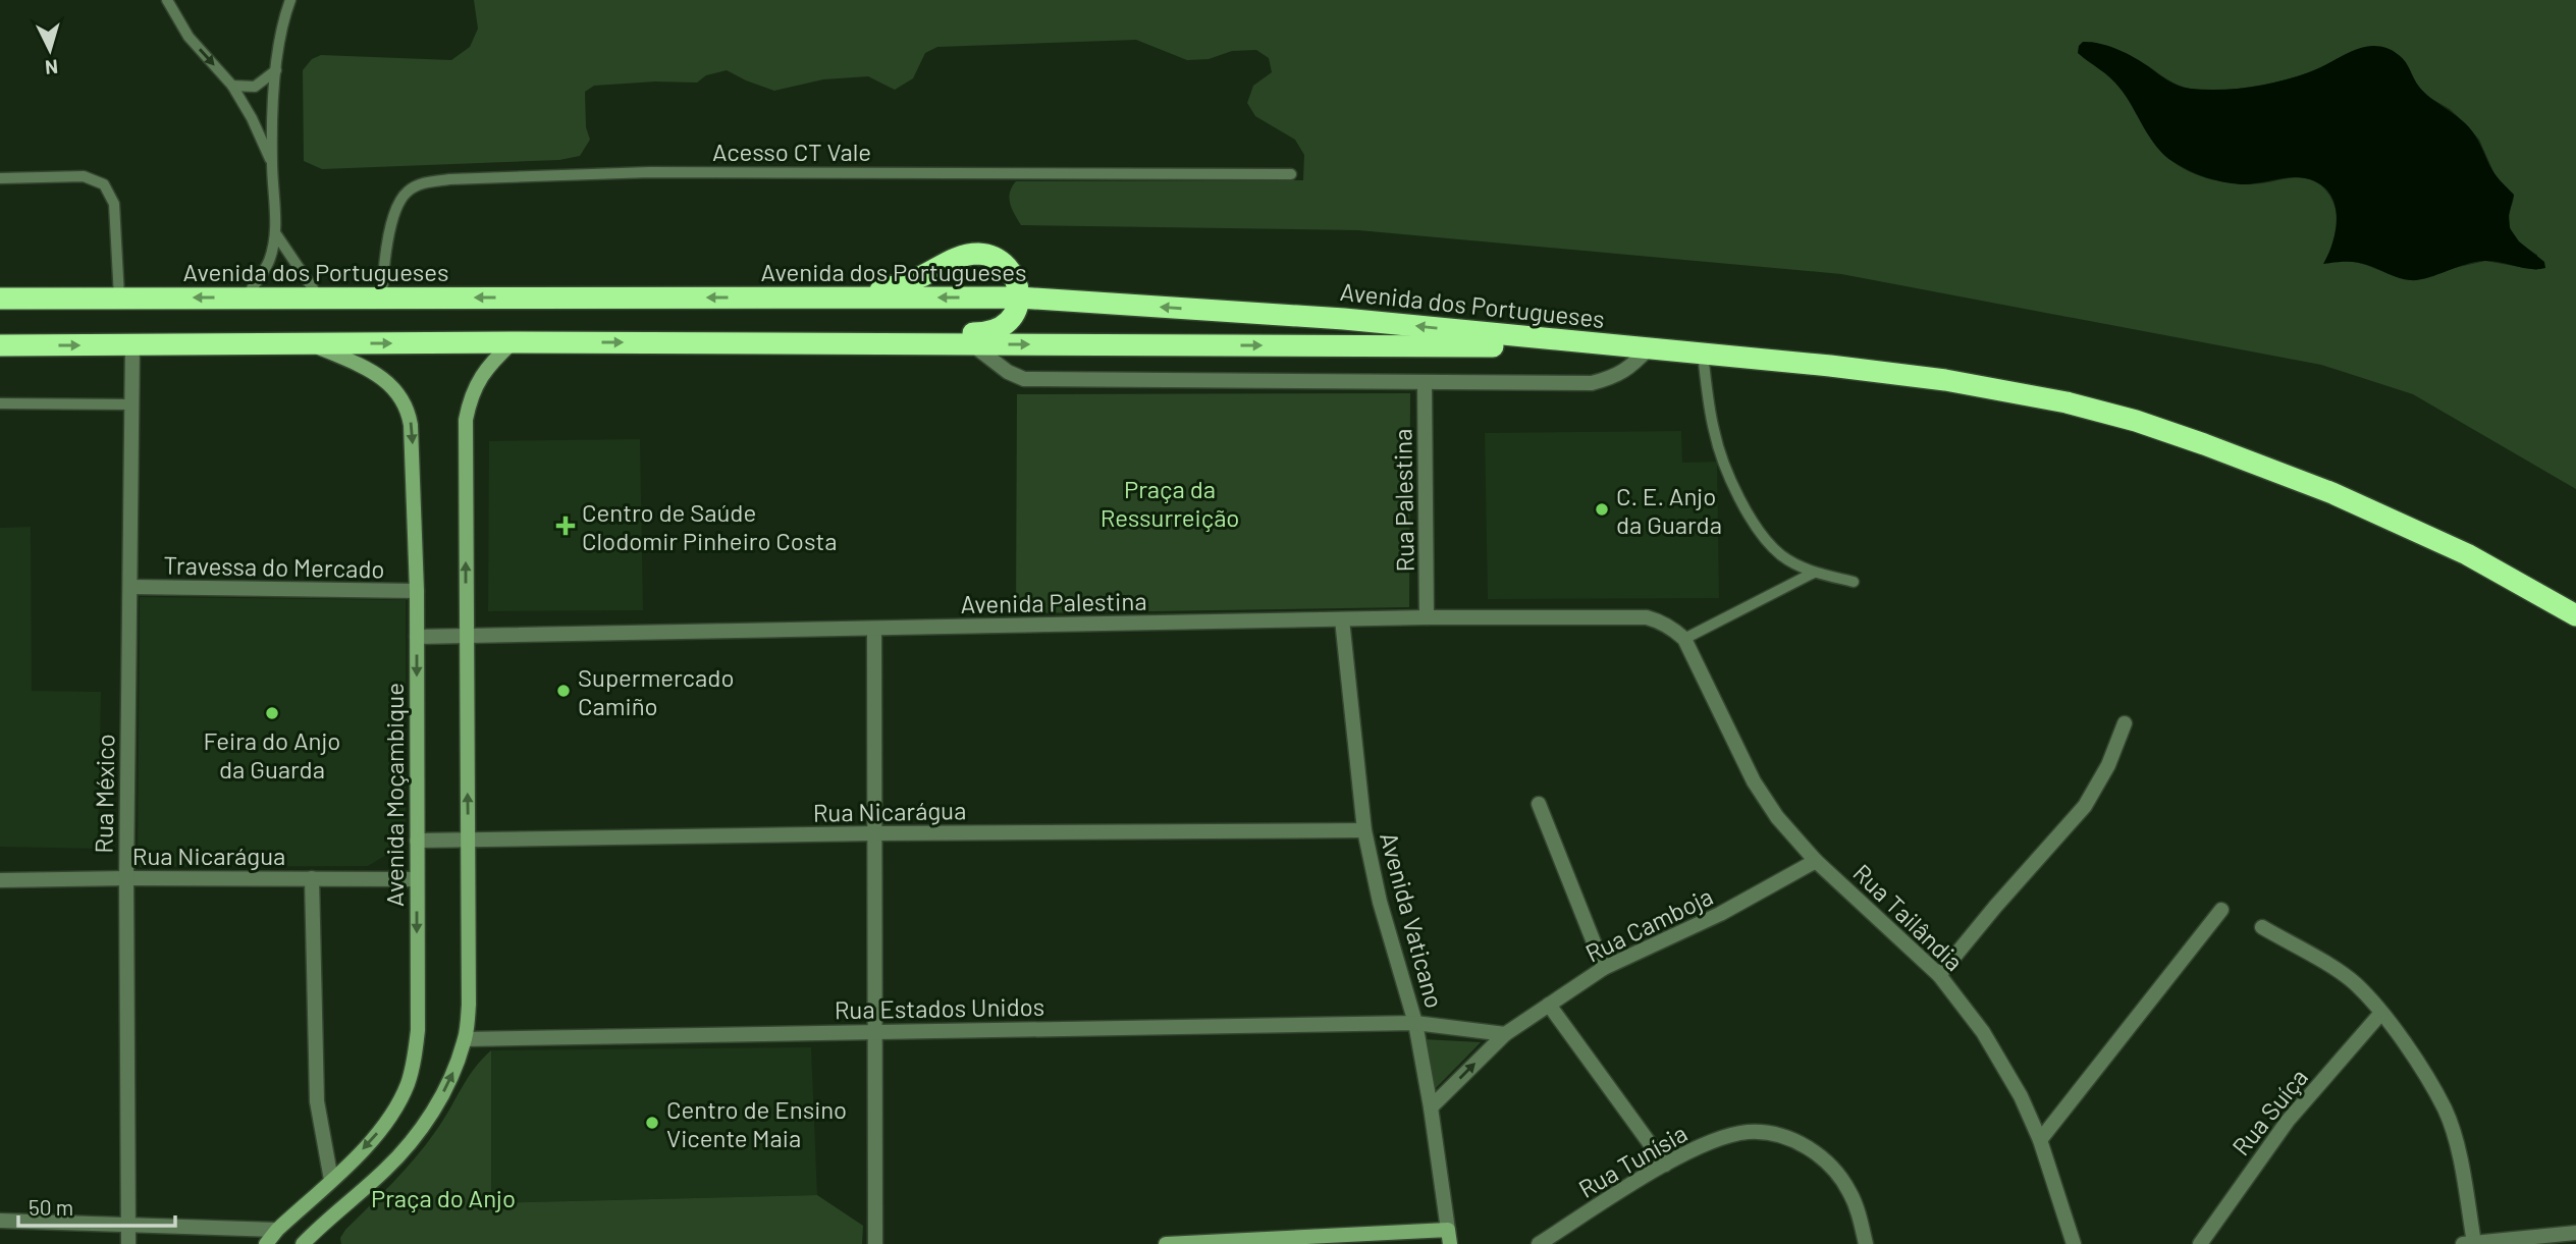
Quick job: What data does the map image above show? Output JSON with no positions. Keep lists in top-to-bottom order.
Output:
{
  "streets": {
    "highway": ["Avenida dos Portugueses"],
    "main road": ["Avenida Moçambique", "Avenida Vaticano"],
    "street": [
      "Rua Palestina",
      "Travessa do Mercado",
      "Avenida Palestina",
      "Rua México",
      "Rua Nicarágua",
      "Rua Tailândia",
      "Rua Camboja",
      "Rua Estados Unidos",
      "Rua Suíça",
      "Rua Tunísia"
    ],
    "lane": ["Acesso CT Vale"]
  },
  "crossings": [
    ["Acesso CT Vale", "Avenida dos Portugueses"],
    ["Avenida dos Portugueses", "Rua México"],
    ["Avenida dos Portugueses", "Avenida Moçambique"],
    ["Rua Palestina", "Avenida Palestina"],
    ["Travessa do Mercado", "Rua México"],
    ["Travessa do Mercado", "Avenida Moçambique"],
    ["Avenida Palestina", "Avenida Moçambique"],
    ["Avenida Palestina", "Rua Tailândia"],
    ["Avenida Palestina", "Avenida Vaticano"],
    ["Rua México", "Rua Nicarágua"],
    ["Avenida Moçambique", "Rua Nicarágua"],
    ["Rua Nicarágua", "Avenida Vaticano"],
    ["Rua Tailândia", "Rua Camboja"],
    ["Avenida Vaticano", "Rua Camboja"],
    ["Avenida Vaticano", "Rua Estados Unidos"]
  ],
  "parks": ["Praça da Ressurreição", "Praça do Anjo"],
  "places": {
    "other": [
      "C. E. Anjo da Guarda",
      "Supermercado Camiño",
      "Feira do Anjo da Guarda",
      "Centro de Ensino Vicente Maia"
    ],
    "health": ["Centro de Saúde Clodomir Pinheiro Costa"]
  },
  "scale_bar": "50 m",
  "north": "bottom"
}
